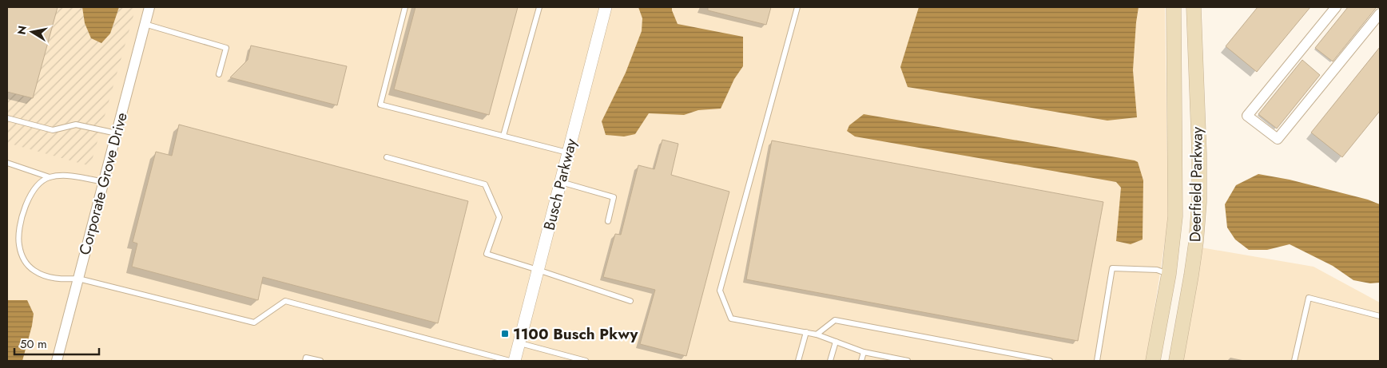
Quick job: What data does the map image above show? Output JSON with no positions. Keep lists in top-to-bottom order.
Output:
{
  "streets": {
    "main road": ["Deerfield Parkway"],
    "street": ["Corporate Grove Drive", "Busch Parkway"]
  },
  "places": {
    "transit": ["1100 Busch Pkwy"]
  },
  "scale_bar": "50 m",
  "north": "left"
}
